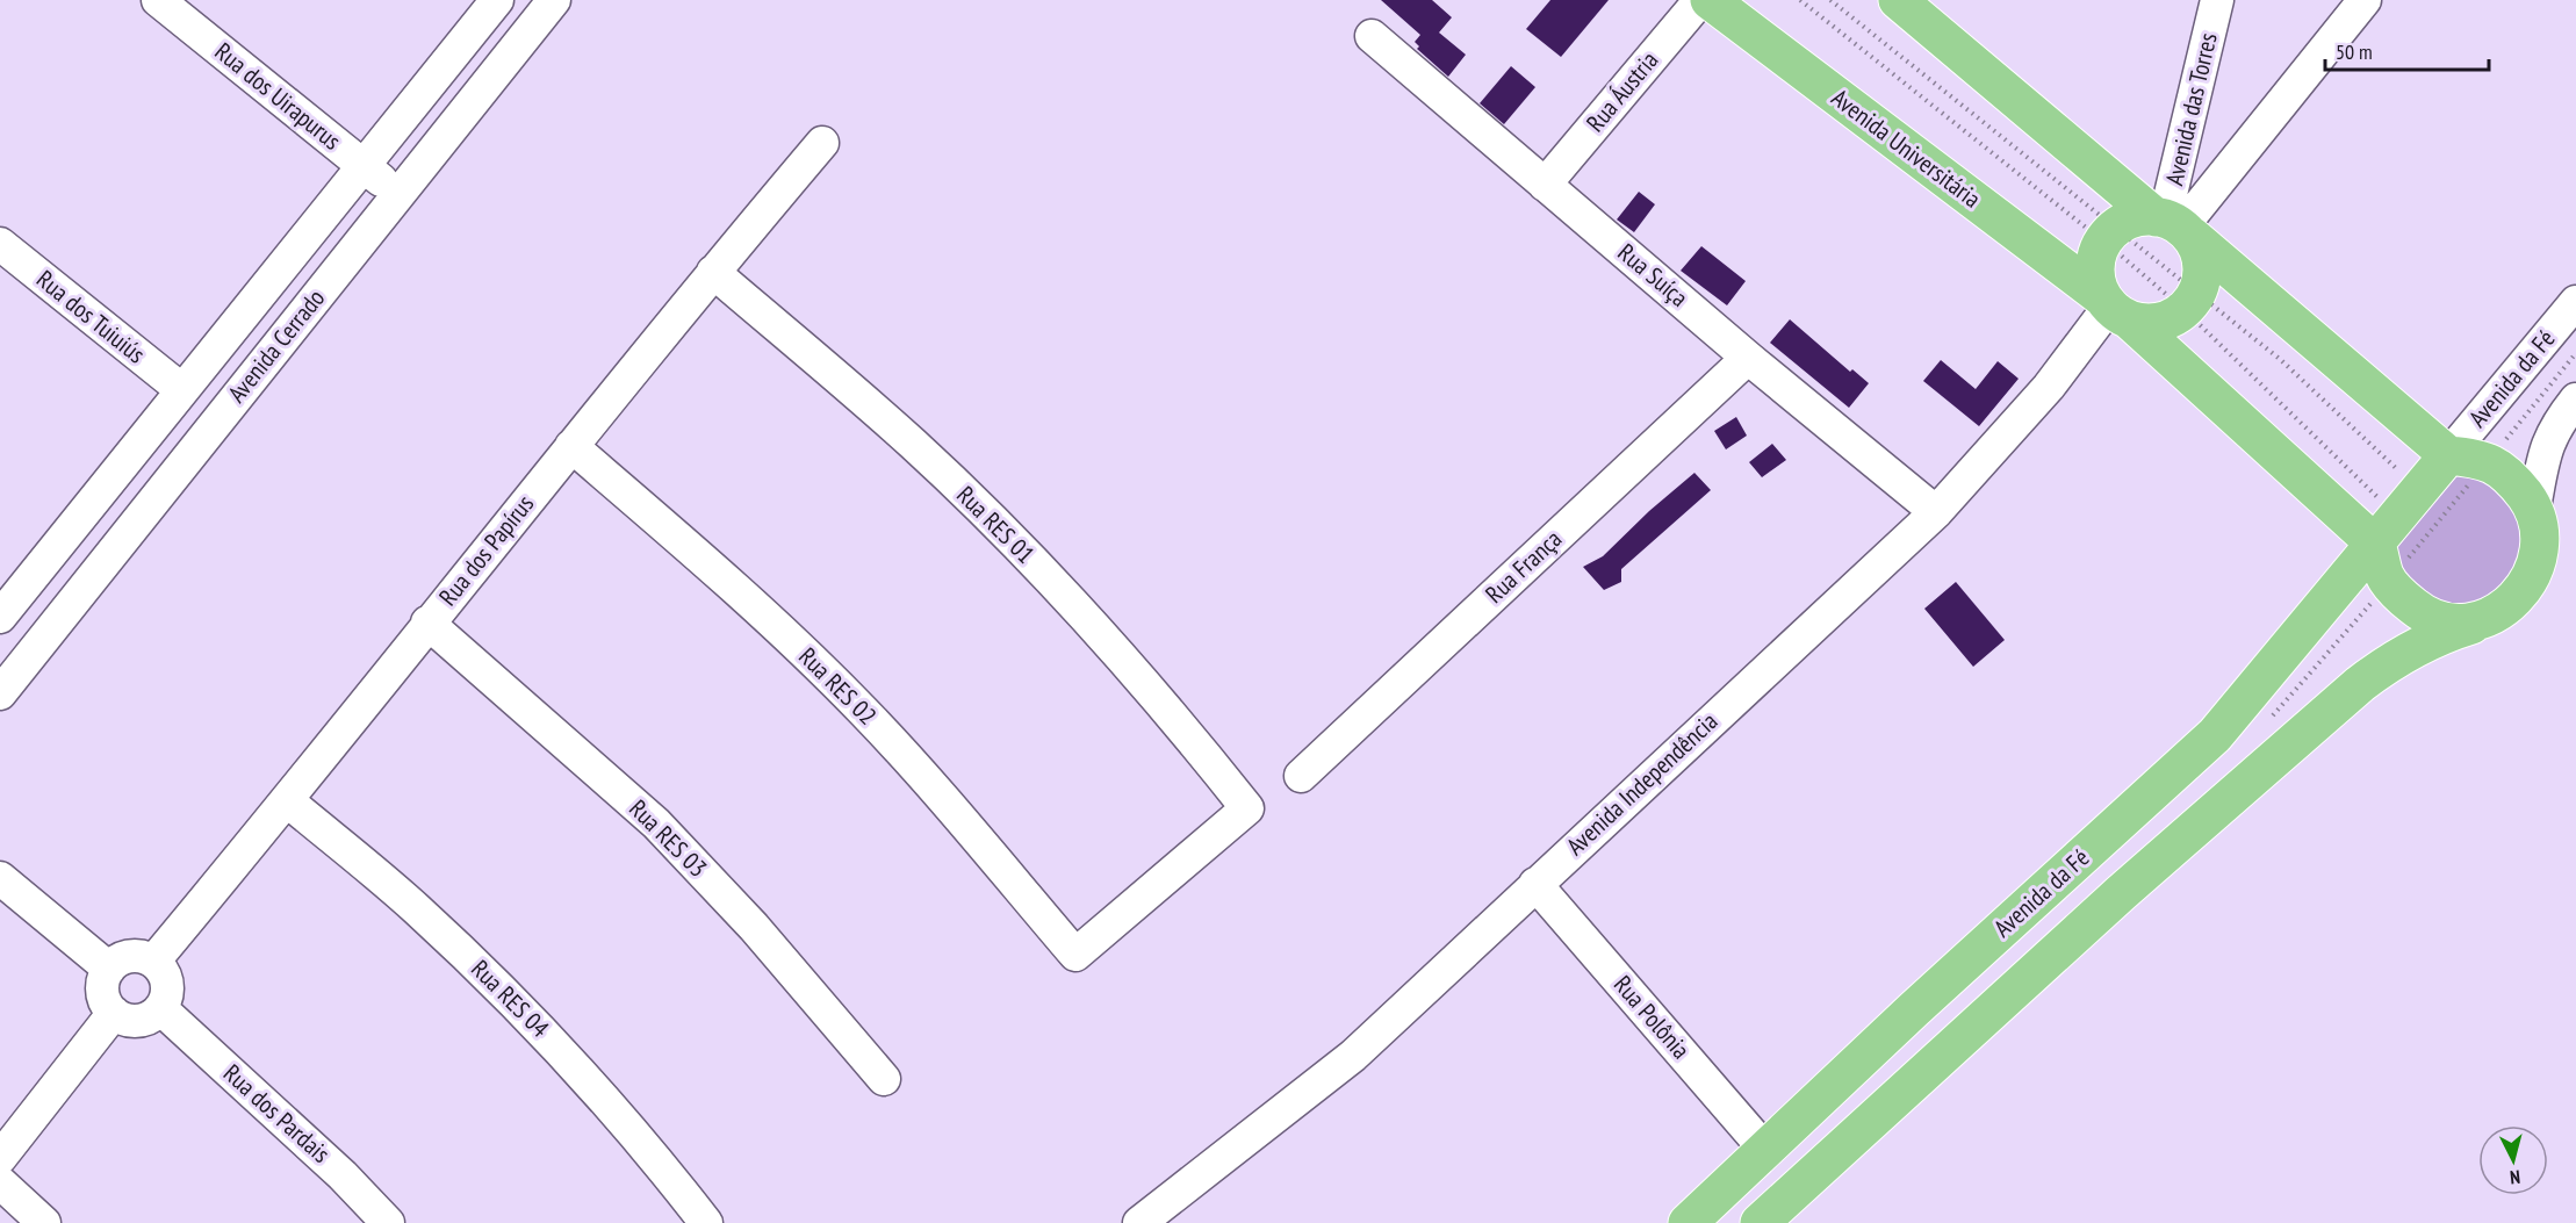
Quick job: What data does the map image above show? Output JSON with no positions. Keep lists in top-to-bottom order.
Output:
{
  "streets": {
    "main road": ["Avenida Universitária", "Avenida da Fé"],
    "street": [
      "Rua Áustria",
      "Rua dos Uirapurus",
      "Avenida das Torres",
      "Rua Suíça",
      "Rua dos Tuiuiús",
      "Avenida Cerrado",
      "Rua RES 01",
      "Rua dos Papírus",
      "Rua França",
      "Rua RES 02",
      "Avenida Independência",
      "Rua RES 03",
      "Rua RES 04",
      "Rua Polônia",
      "Rua dos Pardais"
    ]
  },
  "crossings": [
    ["Rua Áustria", "Rua Suíça"],
    ["Rua dos Uirapurus", "Avenida Cerrado"],
    ["Avenida das Torres", "Avenida Universitária"],
    ["Avenida das Torres", "Avenida Independência"],
    ["Avenida Universitária", "Avenida da Fé"],
    ["Avenida Universitária", "Avenida Independência"],
    ["Rua Suíça", "Rua França"],
    ["Rua Suíça", "Avenida Independência"],
    ["Rua dos Tuiuiús", "Avenida Cerrado"],
    ["Avenida da Fé", "Rua Polônia"],
    ["Rua RES 01", "Rua dos Papírus"],
    ["Rua RES 01", "Rua RES 02"],
    ["Rua dos Papírus", "Rua RES 02"],
    ["Rua dos Papírus", "Rua RES 03"],
    ["Rua dos Papírus", "Rua RES 04"],
    ["Rua dos Papírus", "Rua dos Pardais"],
    ["Avenida Independência", "Rua Polônia"]
  ],
  "scale_bar": "50 m",
  "north": "bottom"
}
